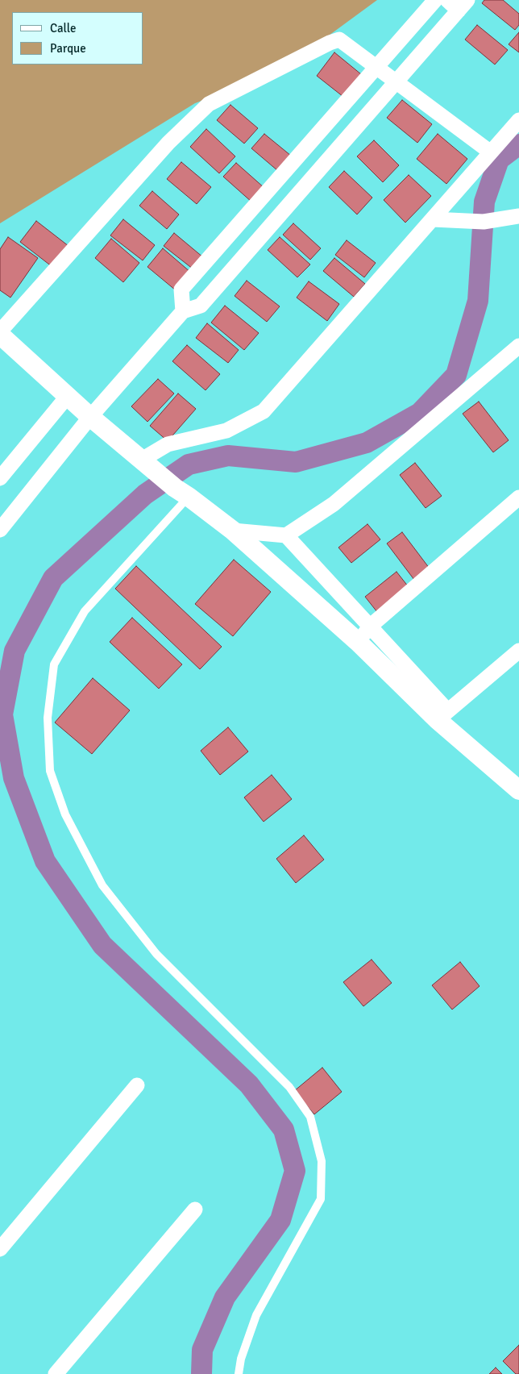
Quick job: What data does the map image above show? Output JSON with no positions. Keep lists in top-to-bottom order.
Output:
{
  "legend": ["Calle", "Parque"]
}
